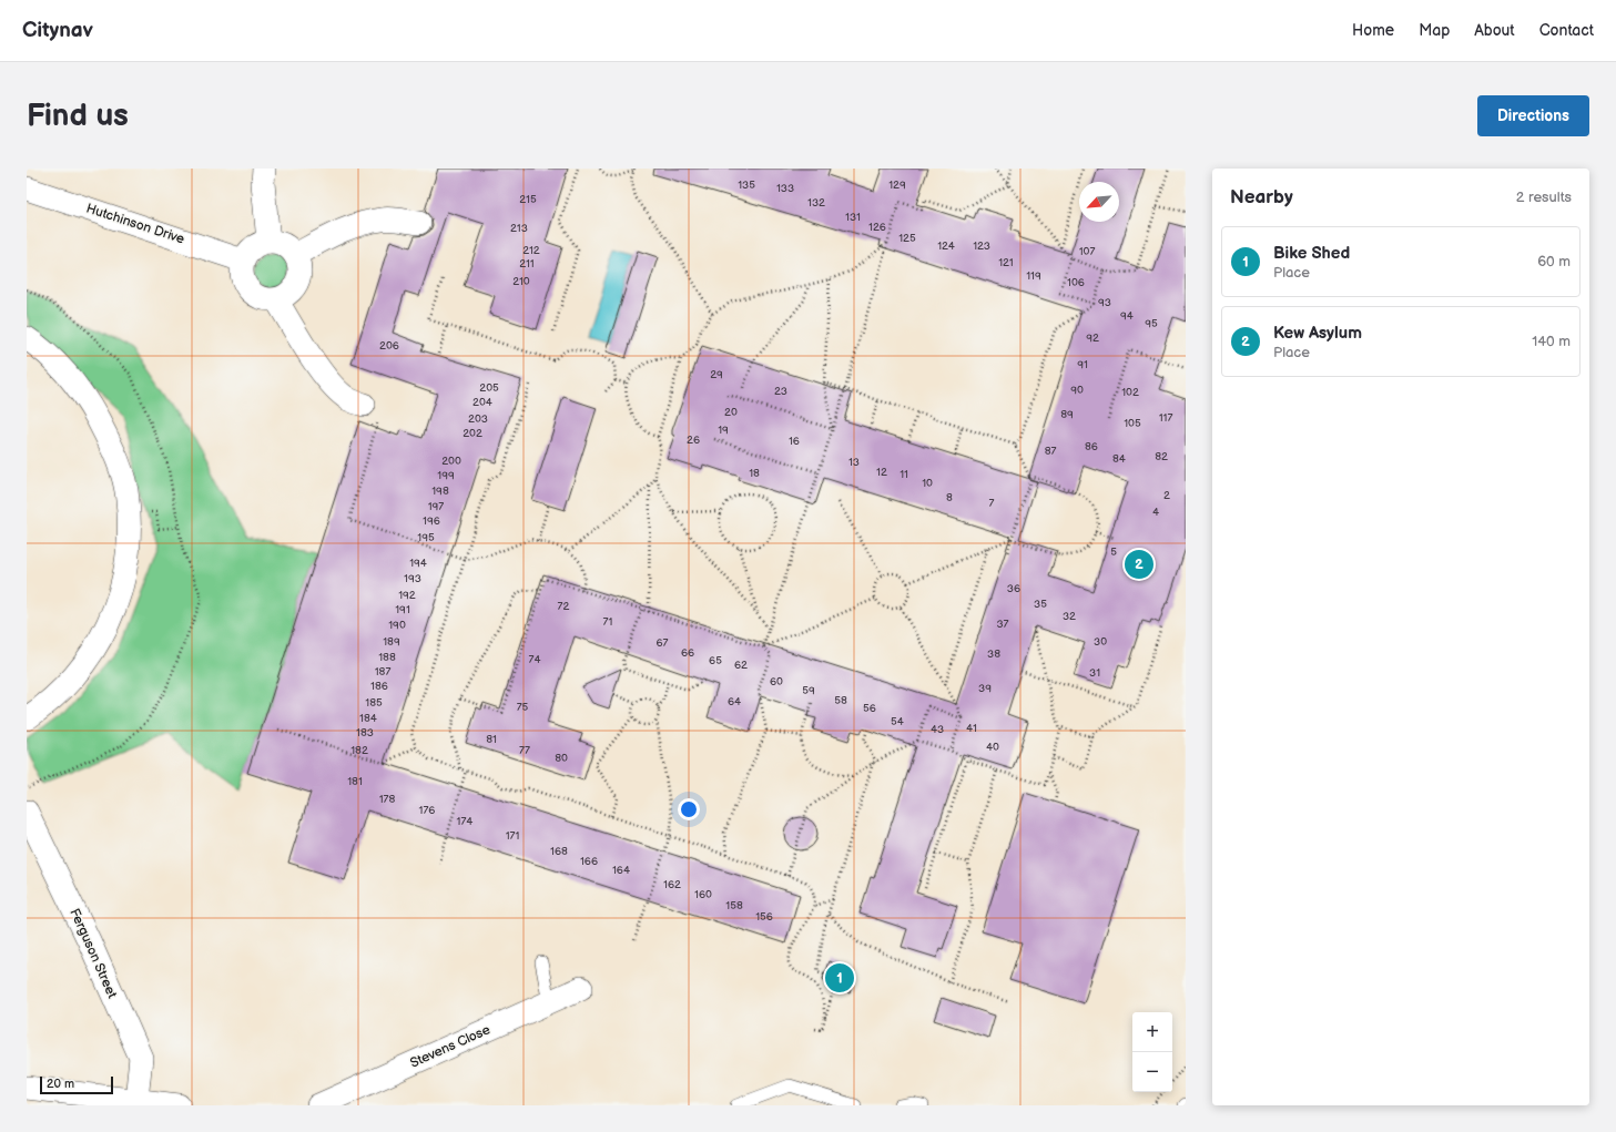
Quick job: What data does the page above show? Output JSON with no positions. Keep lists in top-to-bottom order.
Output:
{
  "streets": {
    "street": ["Hutchinson Drive", "Ferguson Street", "Stevens Close"]
  },
  "house_numbers": [
    "135",
    "129",
    "133",
    "215",
    "132",
    "131",
    "126",
    "213",
    "125",
    "124",
    "123",
    "212",
    "107",
    "121",
    "211",
    "119",
    "210",
    "106",
    "93",
    "94",
    "95",
    "92",
    "206",
    "91",
    "29",
    "205",
    "90",
    "23",
    "102",
    "204",
    "20",
    "89",
    "117",
    "203",
    "105",
    "19",
    "202",
    "26",
    "16",
    "86",
    "87",
    "82",
    "84",
    "200",
    "13",
    "12",
    "18",
    "11",
    "199",
    "10",
    "198",
    "2",
    "8",
    "7",
    "197",
    "4",
    "196",
    "195",
    "5",
    "194",
    "193",
    "36",
    "192",
    "35",
    "72",
    "191",
    "32",
    "71",
    "37",
    "190",
    "189",
    "30",
    "67",
    "66",
    "38",
    "188",
    "74",
    "65",
    "62",
    "187",
    "31",
    "60",
    "186",
    "39",
    "59",
    "58",
    "64",
    "185",
    "75",
    "56",
    "184",
    "54",
    "41",
    "43",
    "183",
    "81",
    "40",
    "182",
    "77",
    "80",
    "181",
    "178",
    "176",
    "174",
    "171",
    "168",
    "166",
    "164",
    "162",
    "160",
    "158",
    "156"
  ],
  "scale_bar": "20 m",
  "north": "bottom left",
  "page": {
    "header": "Citynav",
    "nav": [
      "Home",
      "Map",
      "About",
      "Contact"
    ],
    "buttons": "Directions",
    "title": "Find us",
    "heading": ["Nearby", "2 results"],
    "list": [
      {
        "mark": "1",
        "name": "Bike Shed",
        "note": "Place",
        "value": "60 m"
      },
      {
        "mark": "2",
        "name": "Kew Asylum",
        "note": "Place",
        "value": "140 m"
      }
    ],
    "pins": ["2", "1"],
    "map_buttons": ["+", "−"],
    "scale": "20 m"
  }
}
